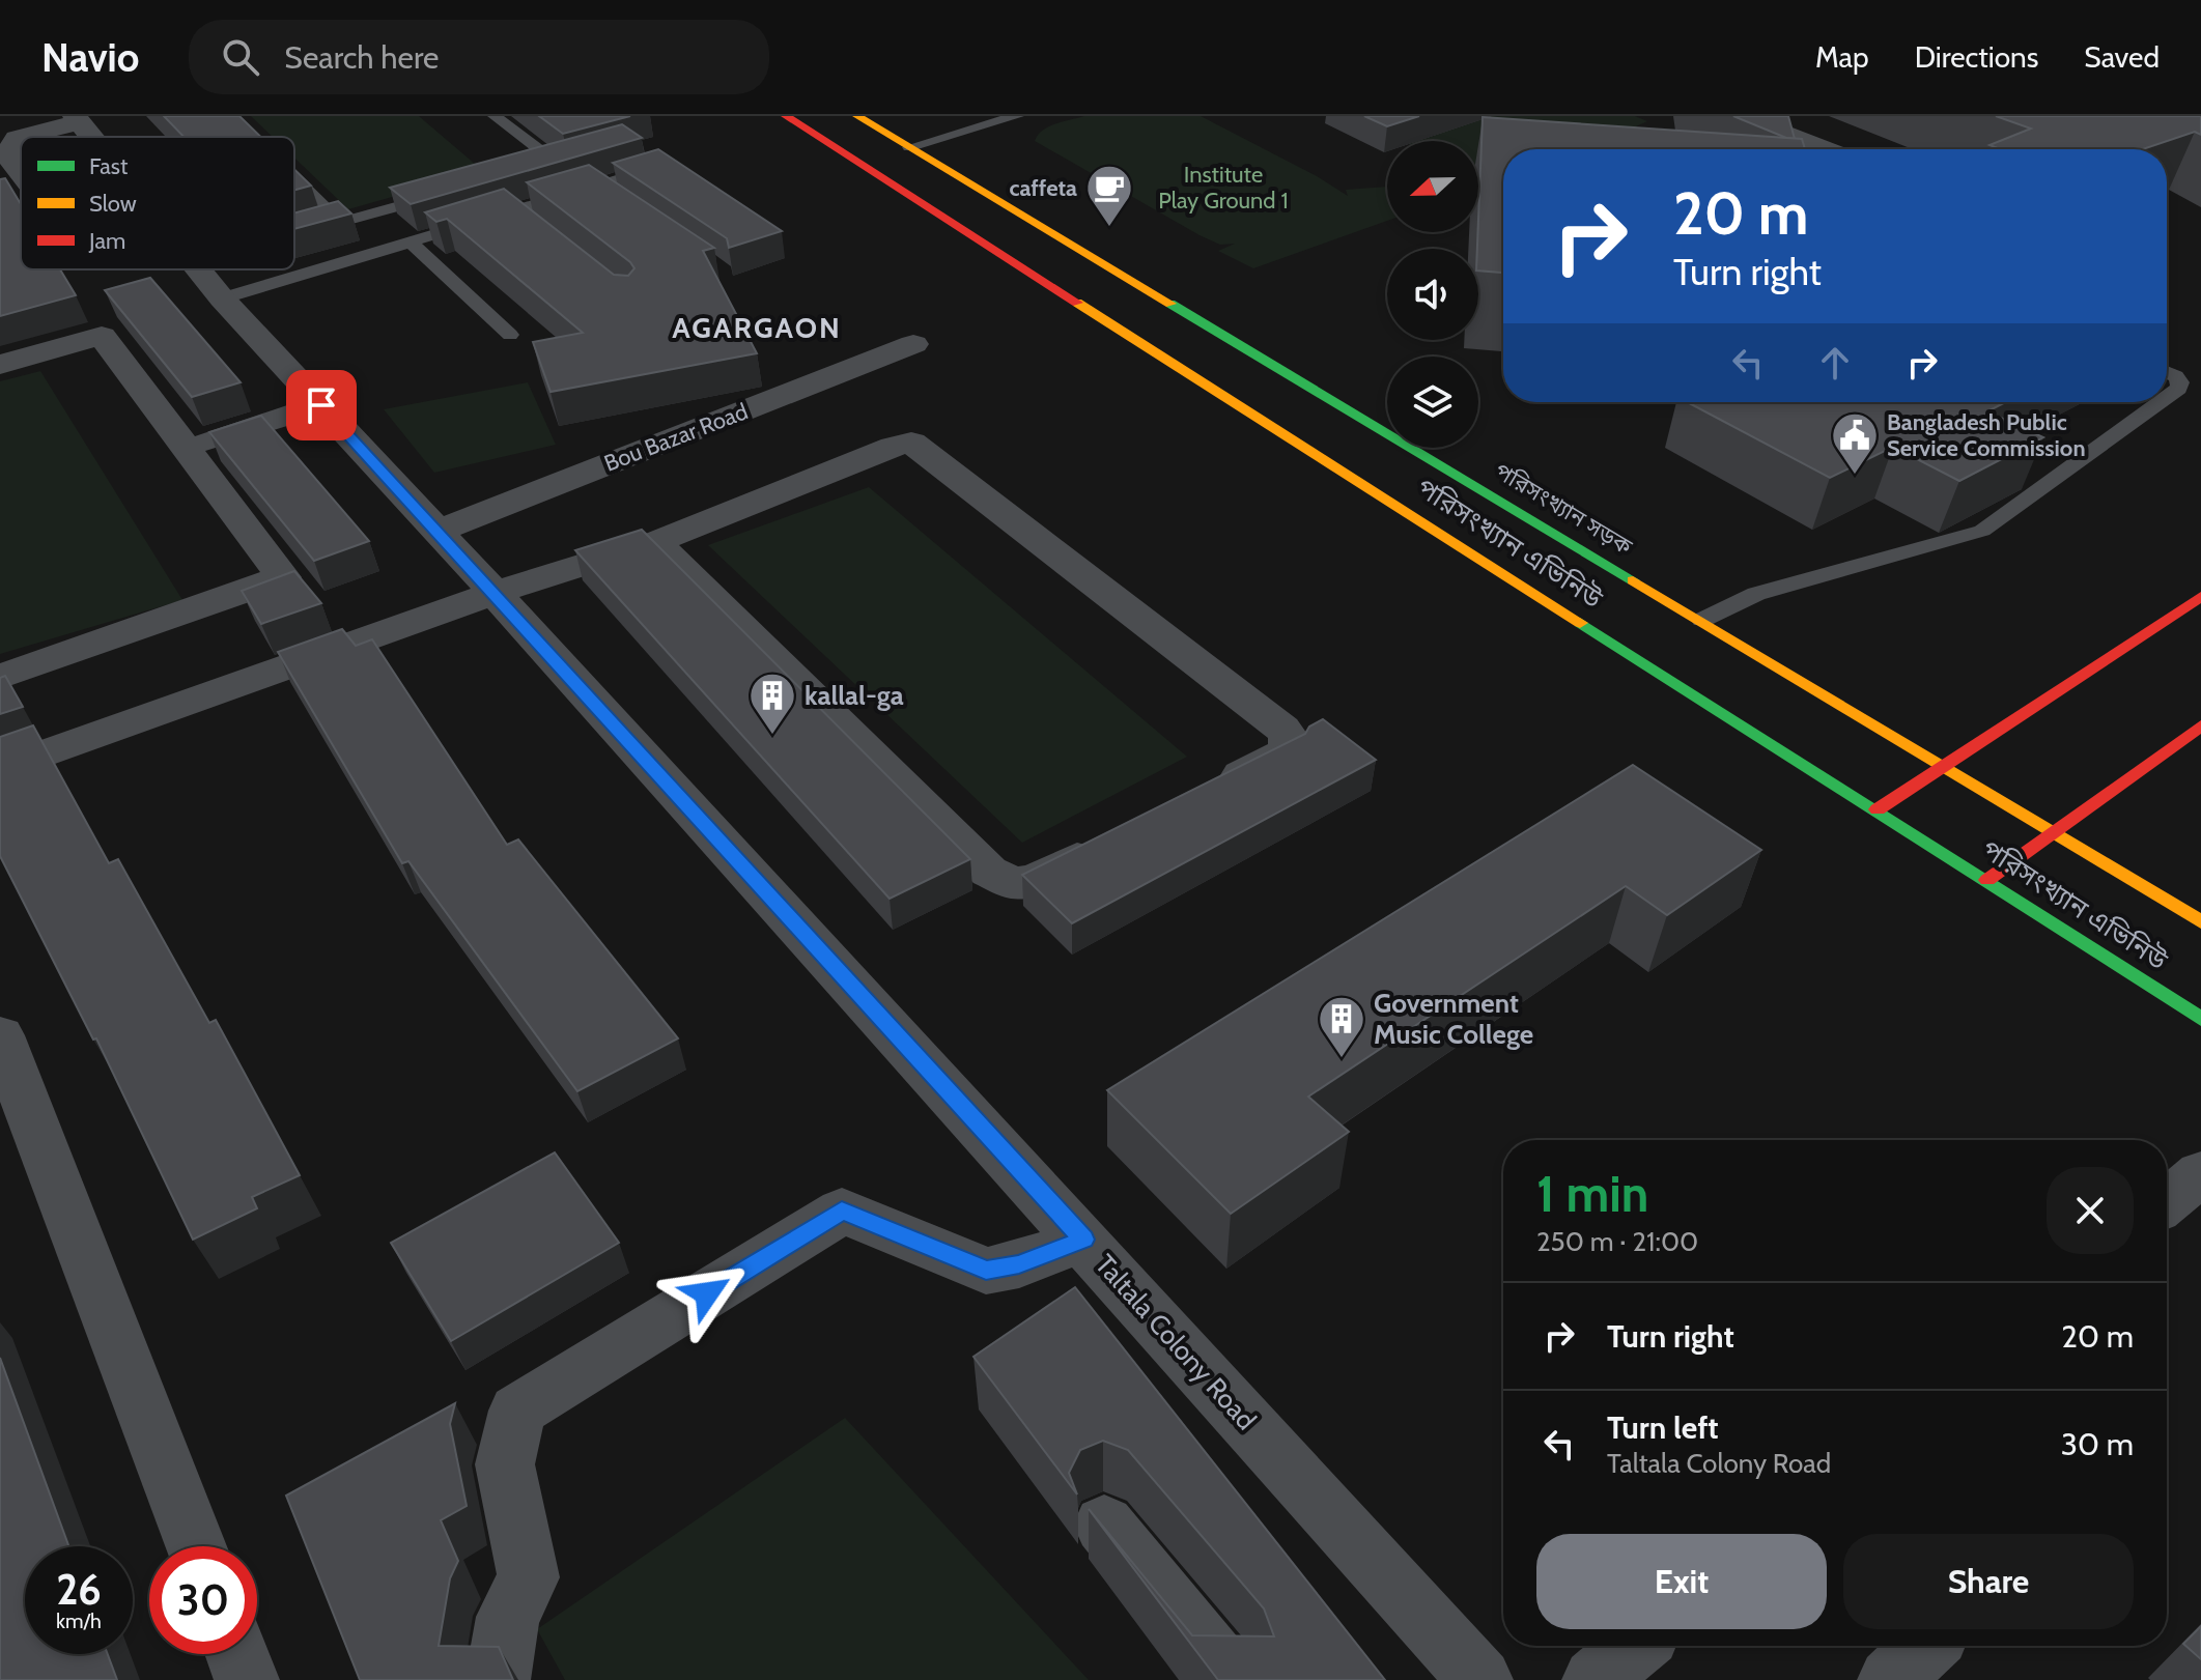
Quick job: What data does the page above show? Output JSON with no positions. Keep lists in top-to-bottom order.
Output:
{
  "streets": {
    "street": [
      "Bou Bazar Road",
      "পরিসংখ্যান সড়ক",
      "পরিসংখ্যান এভিনিউ",
      "Taltala Colony Road"
    ]
  },
  "crossings": [
    ["Bou Bazar Road", "Taltala Colony Road"]
  ],
  "districts": ["AGARGAON"],
  "parks": ["Institute Play Ground 1"],
  "places": {
    "cafe": ["caffeta"],
    "public building": ["Bangladesh Public Service Commission"],
    "building": ["kallal-ga", "Government Music College"]
  },
  "legend": ["Fast", "Slow", "Jam"],
  "north": "left",
  "page": {
    "header": "Navio",
    "search": "Search here",
    "nav": ["Map", "Directions", "Saved"],
    "turn": ["20 m", "Turn right"],
    "heading": ["1 min", "250 m · 21:00"],
    "list": [
      {
        "name": "Turn right",
        "value": "20 m"
      },
      {
        "name": "Turn left",
        "note": "Taltala Colony Road",
        "value": "30 m"
      }
    ],
    "buttons": ["Exit", "Share"],
    "speed": "26 km/h",
    "limit": "30"
  }
}
